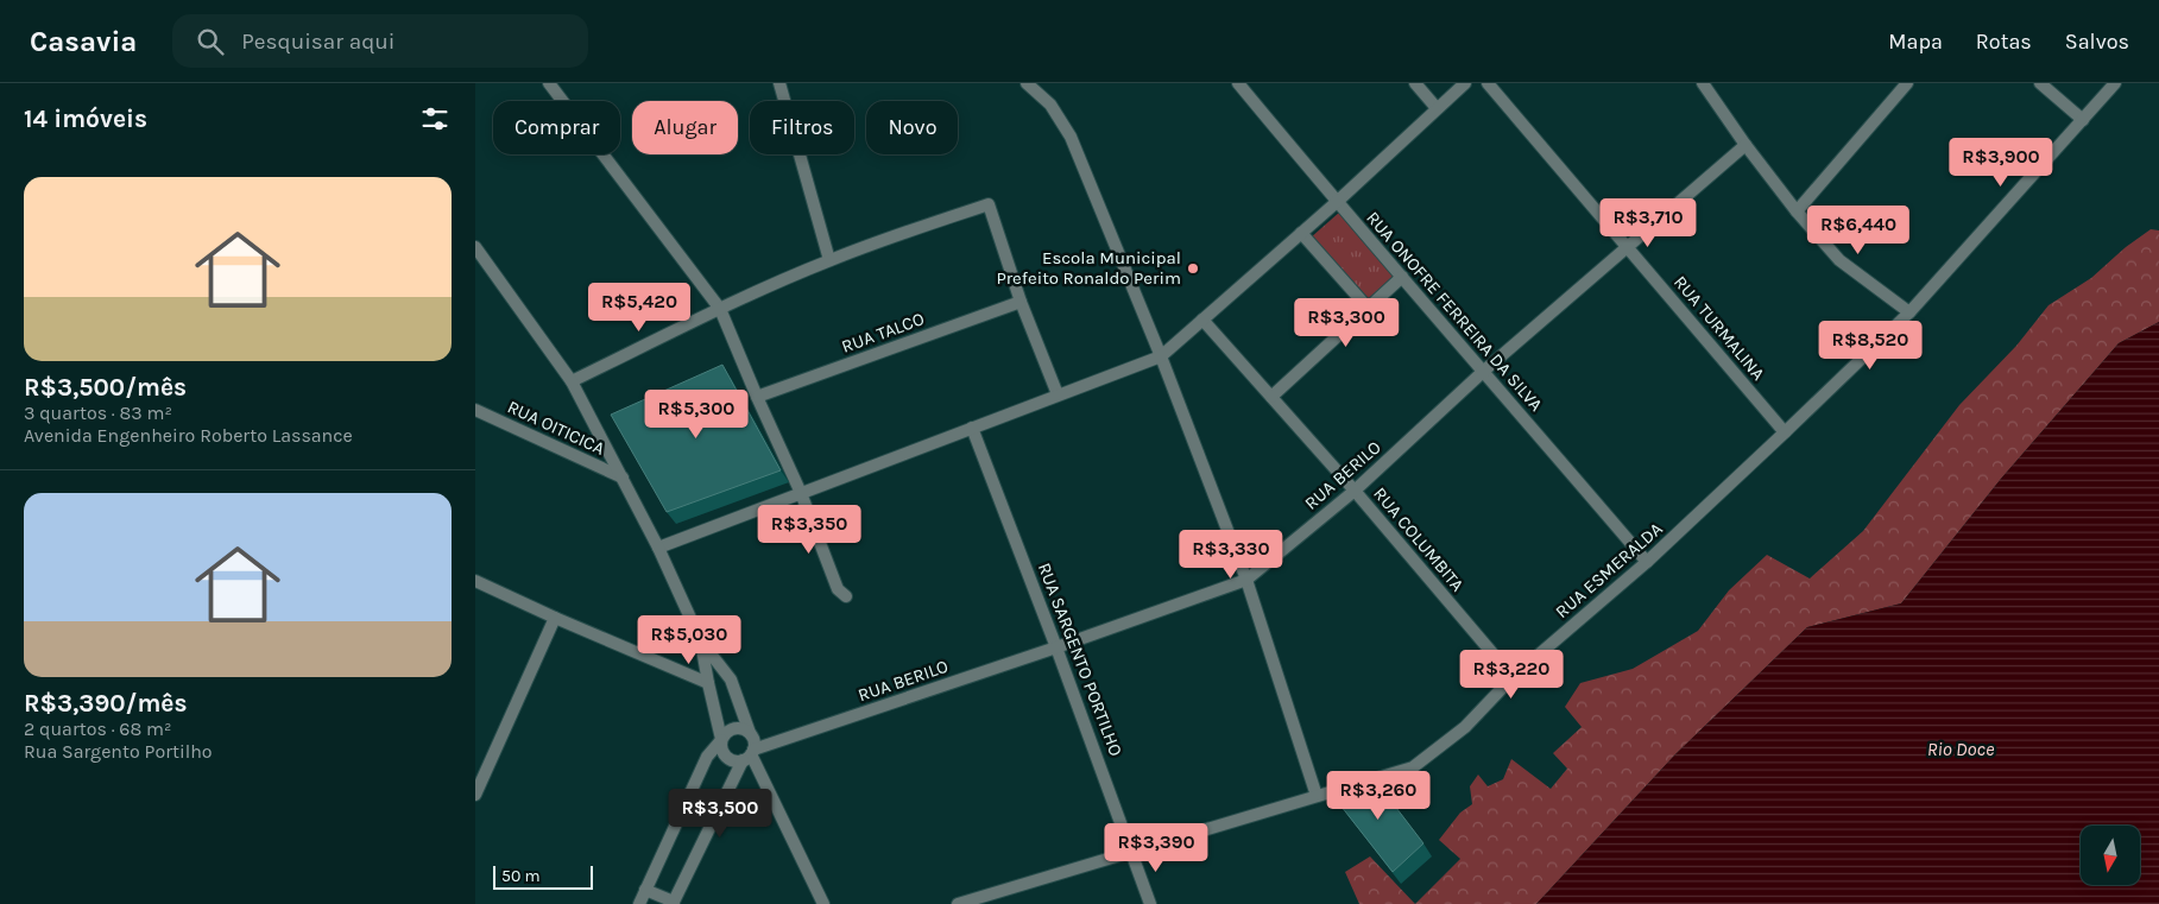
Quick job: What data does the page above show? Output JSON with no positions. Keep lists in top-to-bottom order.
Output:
{
  "streets": {
    "street": [
      "RUA ONOFRE FERREIRA DA SILVA",
      "RUA TURMALINA",
      "RUA TALCO",
      "RUA OITICICA",
      "RUA BERILO",
      "RUA COLUMBITA",
      "RUA ESMERALDA",
      "RUA SARGENTO PORTILHO"
    ]
  },
  "crossings": [
    ["RUA ONOFRE FERREIRA DA SILVA", "RUA BERILO"],
    ["RUA ONOFRE FERREIRA DA SILVA", "RUA ESMERALDA"],
    ["RUA TURMALINA", "RUA BERILO"],
    ["RUA TURMALINA", "RUA ESMERALDA"],
    ["RUA BERILO", "RUA COLUMBITA"],
    ["RUA BERILO", "RUA SARGENTO PORTILHO"],
    ["RUA COLUMBITA", "RUA ESMERALDA"],
    ["RUA ESMERALDA", "RUA SARGENTO PORTILHO"]
  ],
  "water": ["Rio Doce"],
  "places": ["Escola Municipal Prefeito Ronaldo Perim"],
  "scale_bar": "50 m",
  "north": "bottom",
  "page": {
    "header": "Casavia",
    "search": "Pesquisar aqui",
    "nav": ["Mapa", "Rotas", "Salvos"],
    "heading": "14 imóveis",
    "chip": [
      "Comprar",
      "Alugar",
      "Filtros",
      "Novo"
    ],
    "price": [
      "R$3,900",
      "R$3,710",
      "R$6,440",
      "R$5,420",
      "R$3,300",
      "R$8,520",
      "R$5,300",
      "R$3,350",
      "R$3,330",
      "R$5,030",
      "R$3,220",
      "R$3,260",
      "R$3,500",
      "R$3,390"
    ],
    "list": [
      {
        "name": "R$3,500/mês",
        "note": "3 quartos · 83 m² · Avenida Engenheiro Roberto Lassance"
      },
      {
        "name": "R$3,390/mês",
        "note": "2 quartos · 68 m² · Rua Sargento Portilho"
      }
    ],
    "scale": "50 m"
  }
}
